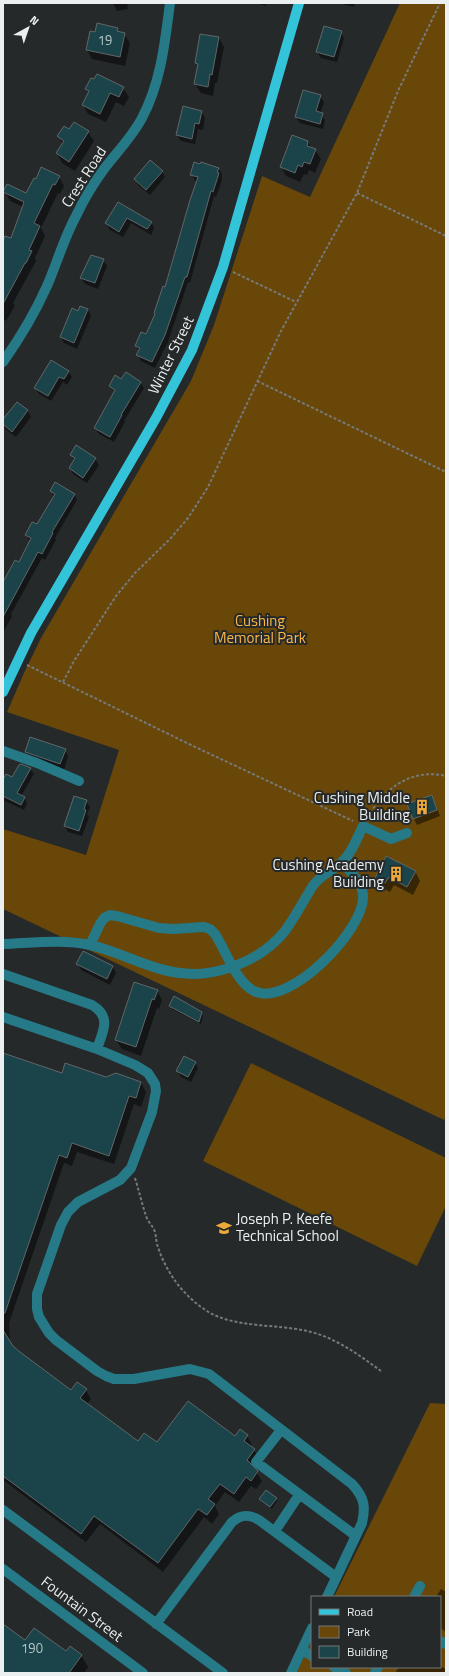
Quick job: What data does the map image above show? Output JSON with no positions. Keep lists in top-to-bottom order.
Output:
{
  "streets": {
    "main road": ["Winter Street"],
    "street": ["Crest Road", "Fountain Street"]
  },
  "parks": ["Cushing Memorial Park"],
  "places": {
    "building": ["Cushing Middle Building", "Cushing Academy Building"],
    "school or university": ["Joseph P. Keefe Technical School"]
  },
  "house_numbers": ["19", "190"],
  "legend": ["Road", "Park", "Building"],
  "north": "top right"
}
